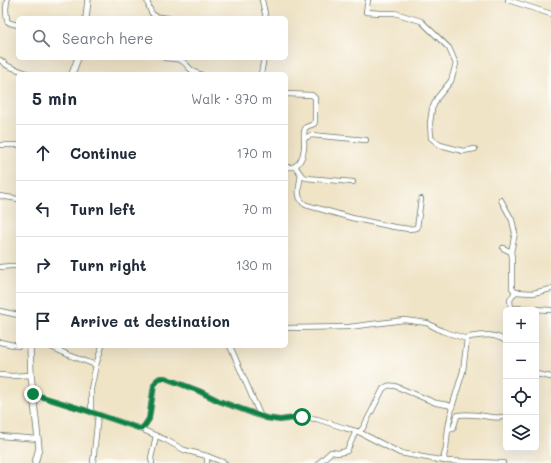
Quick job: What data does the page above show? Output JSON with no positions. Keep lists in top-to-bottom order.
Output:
{
  "page": {
    "search": "Search here",
    "heading": ["5 min", "Walk · 370 m"],
    "list": [
      ["Continue", "170 m"],
      ["Turn left", "70 m"],
      ["Turn right", "130 m"],
      "Arrive at destination"
    ],
    "map_buttons": ["+", "−"]
  }
}
